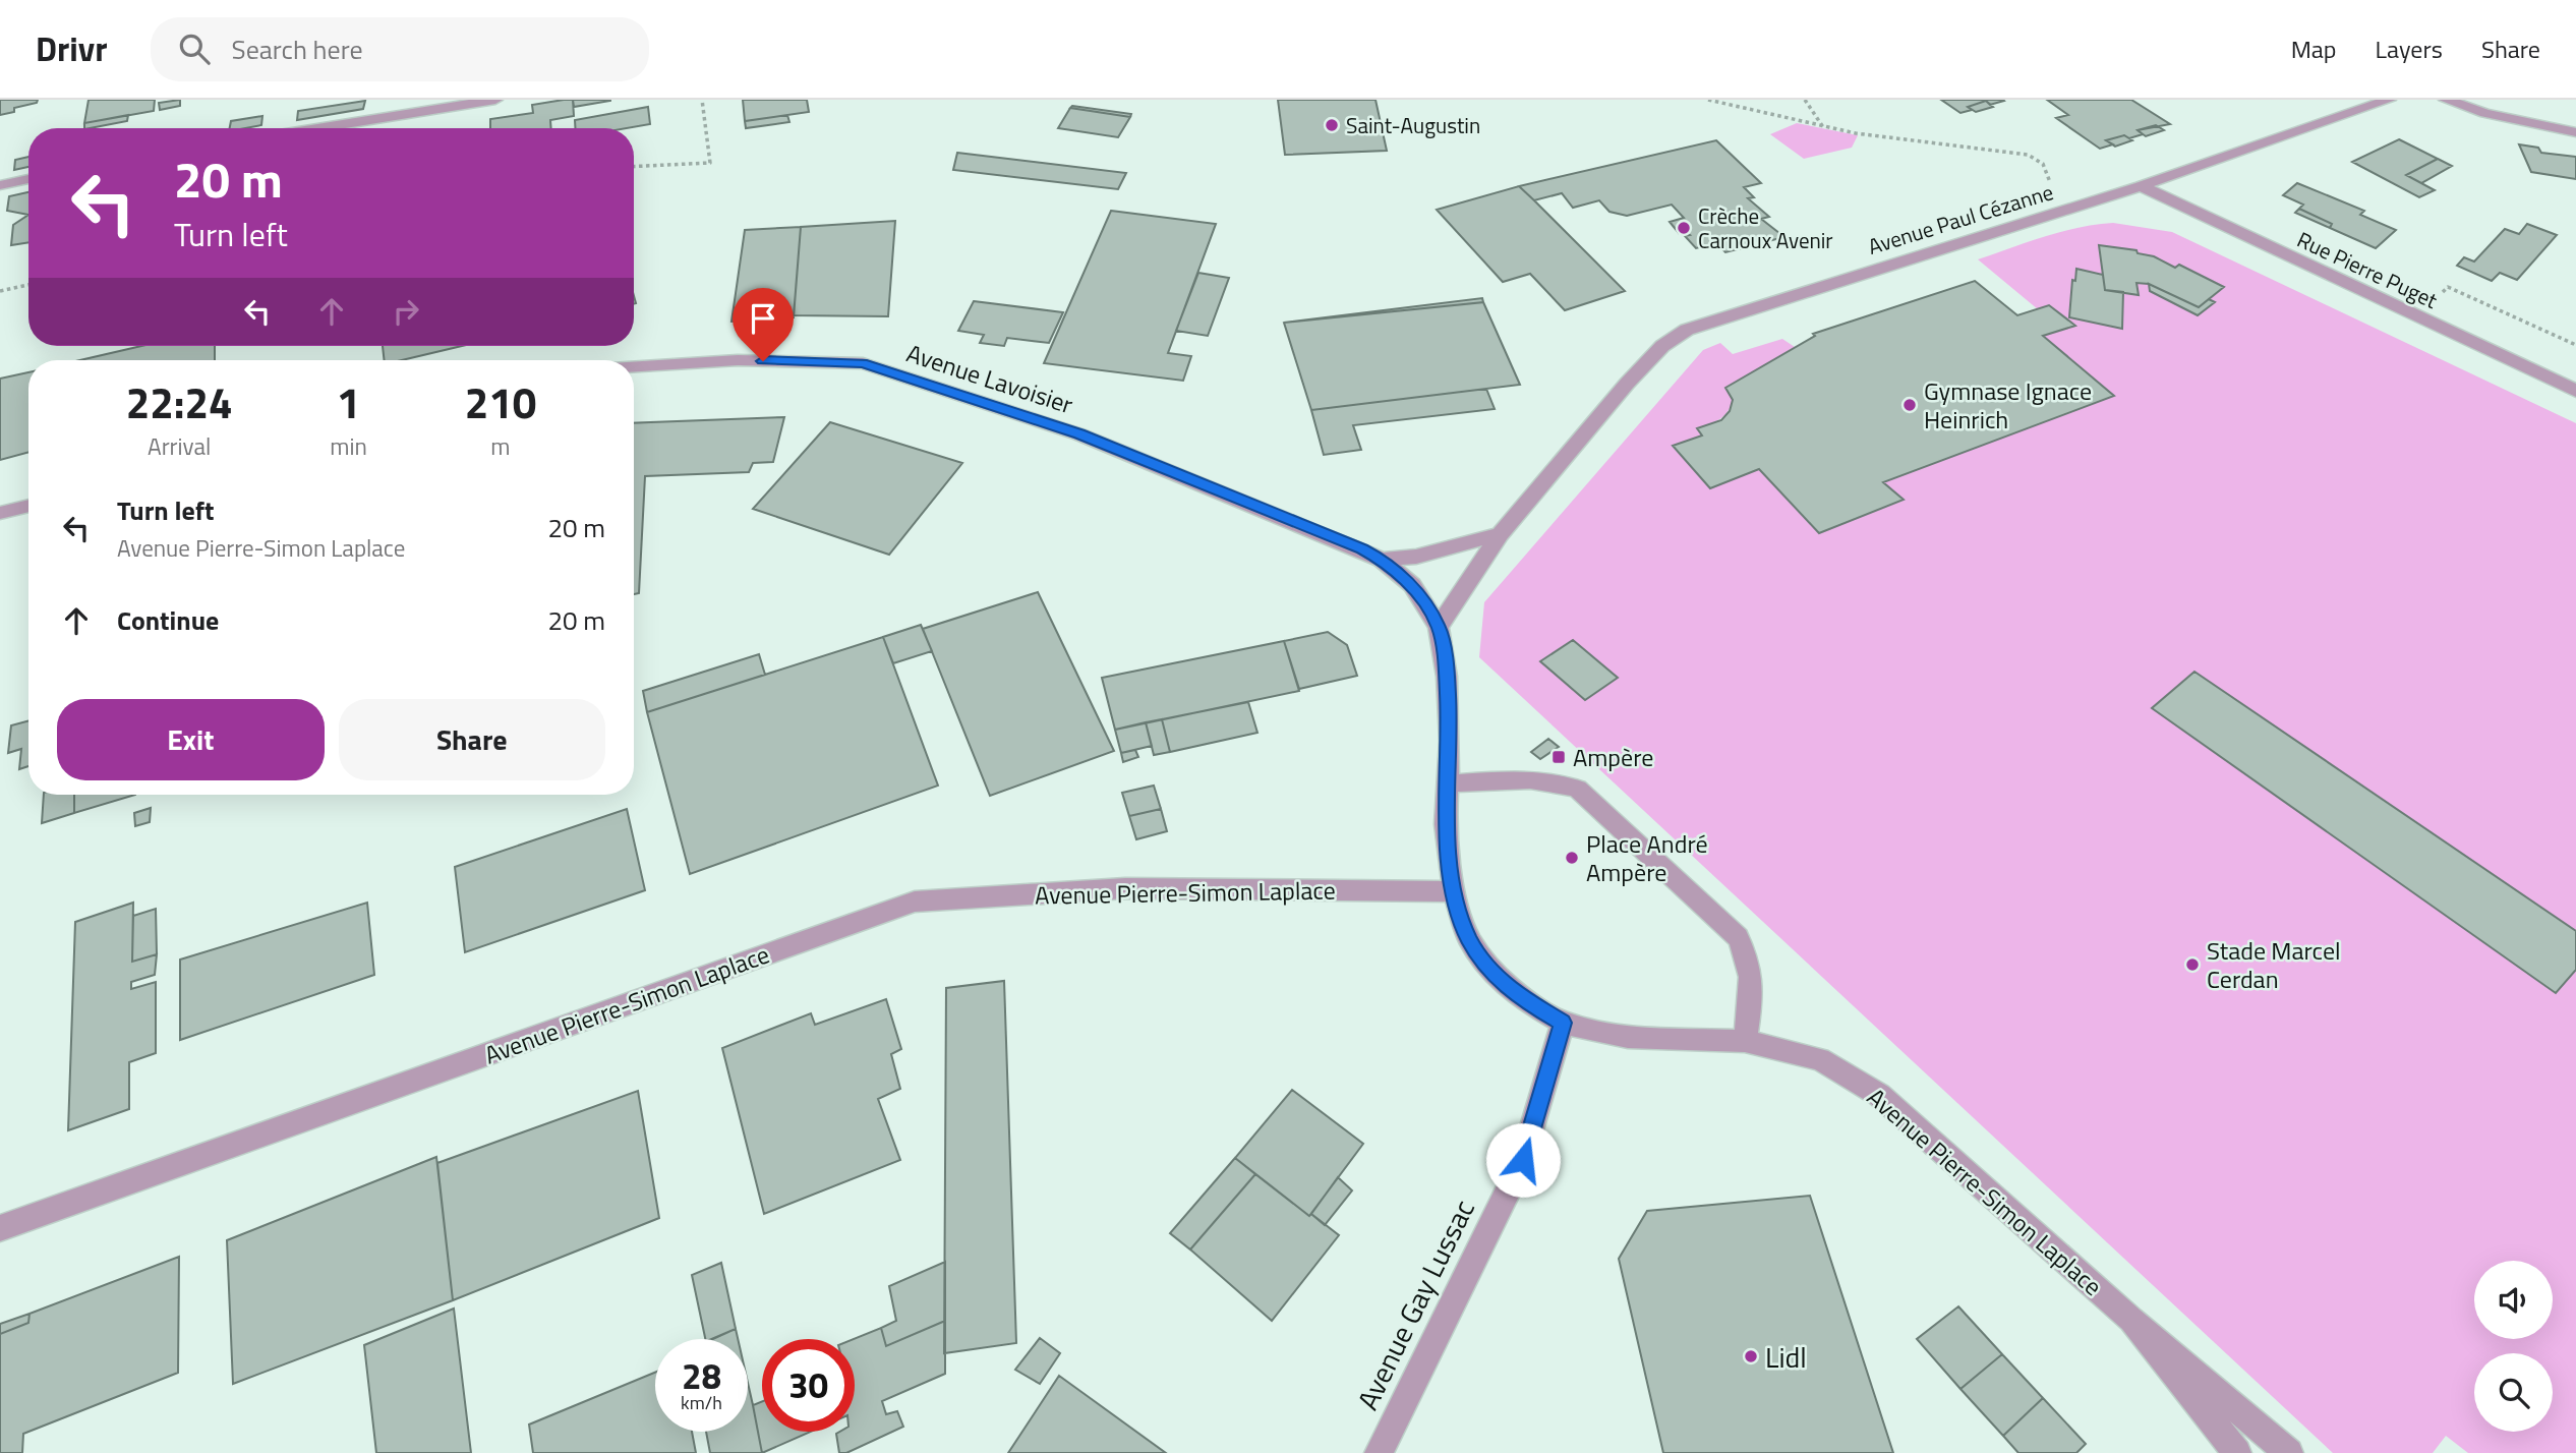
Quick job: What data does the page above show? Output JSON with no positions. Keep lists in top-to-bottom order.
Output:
{
  "streets": {
    "street": [
      "Avenue Paul Cézanne",
      "Rue Pierre Puget",
      "Avenue Lavoisier",
      "Avenue Pierre-Simon Laplace",
      "Avenue Gay Lussac"
    ]
  },
  "crossings": [
    ["Avenue Paul Cézanne", "Rue Pierre Puget"],
    ["Avenue Paul Cézanne", "Avenue Lavoisier"],
    ["Avenue Pierre-Simon Laplace", "Avenue Gay Lussac"]
  ],
  "places": {
    "other": [
      "Saint-Augustin",
      "Crèche Carnoux Avenir",
      "Gymnase Ignace Heinrich",
      "Place André Ampère",
      "Stade Marcel Cerdan",
      "Lidl"
    ],
    "transit": ["Ampère"]
  },
  "page": {
    "header": "Drivr",
    "search": "Search here",
    "nav": ["Map", "Layers", "Share"],
    "turn": ["20 m", "Turn left"],
    "eta": [
      "22:24",
      "Arrival",
      "1",
      "min",
      "210",
      "m"
    ],
    "list": [
      {
        "name": "Turn left",
        "note": "Avenue Pierre-Simon Laplace",
        "value": "20 m"
      },
      {
        "name": "Continue",
        "value": "20 m"
      }
    ],
    "buttons": ["Exit", "Share"],
    "speed": "28 km/h",
    "limit": "30"
  }
}
